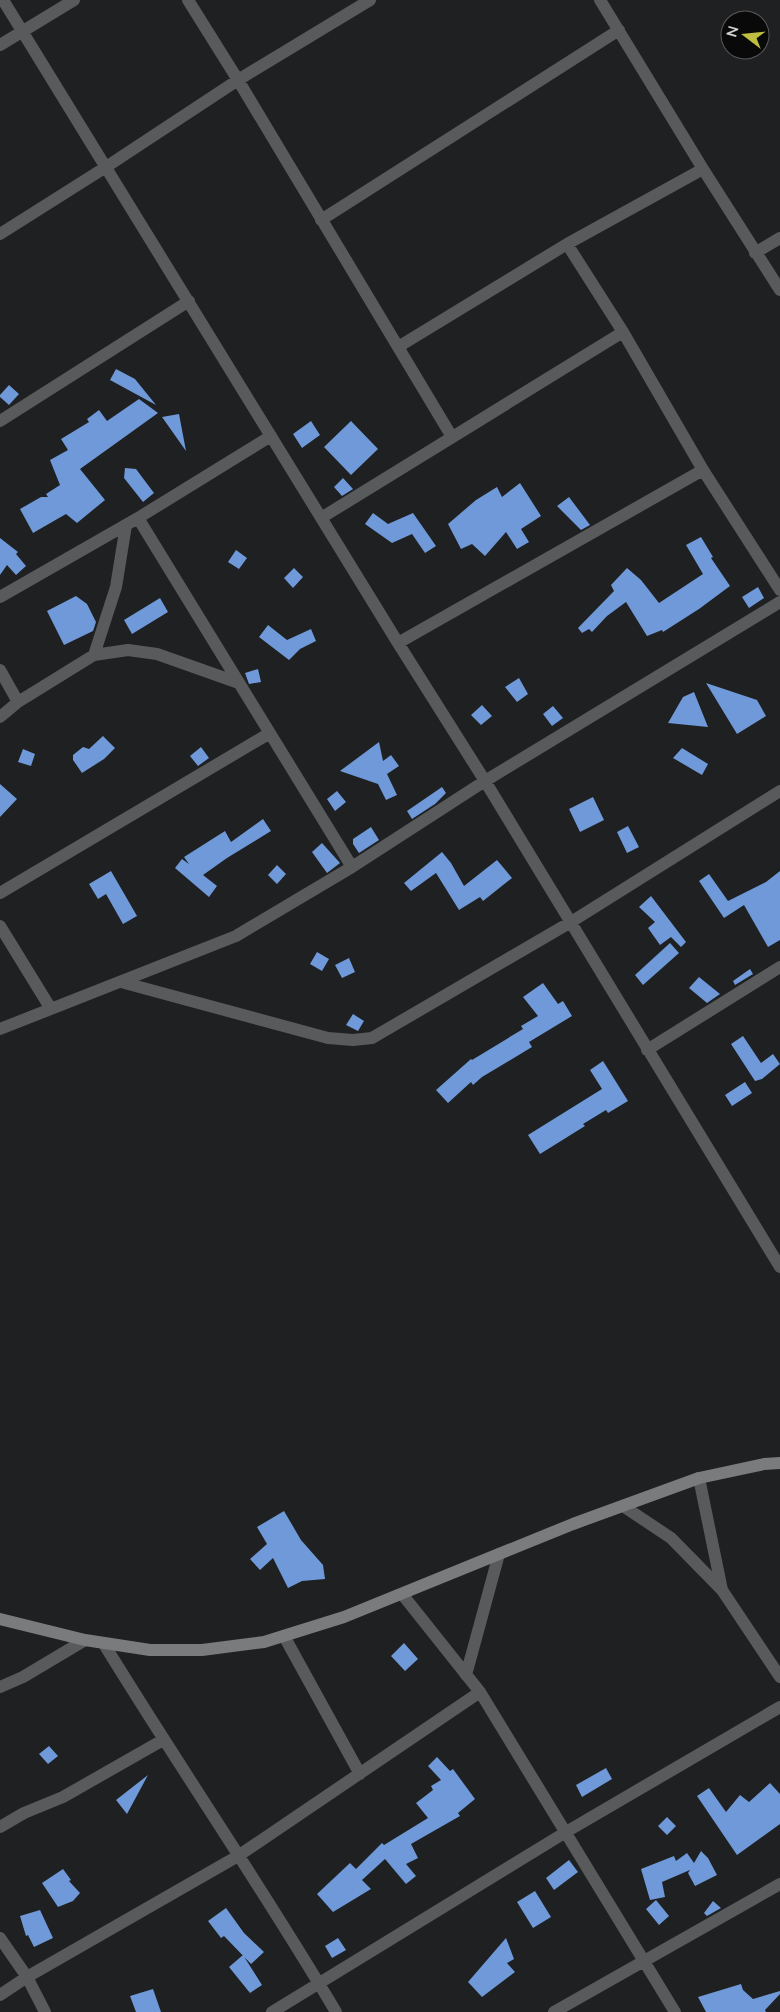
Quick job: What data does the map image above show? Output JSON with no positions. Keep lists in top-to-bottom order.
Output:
{
  "north": "left"
}
